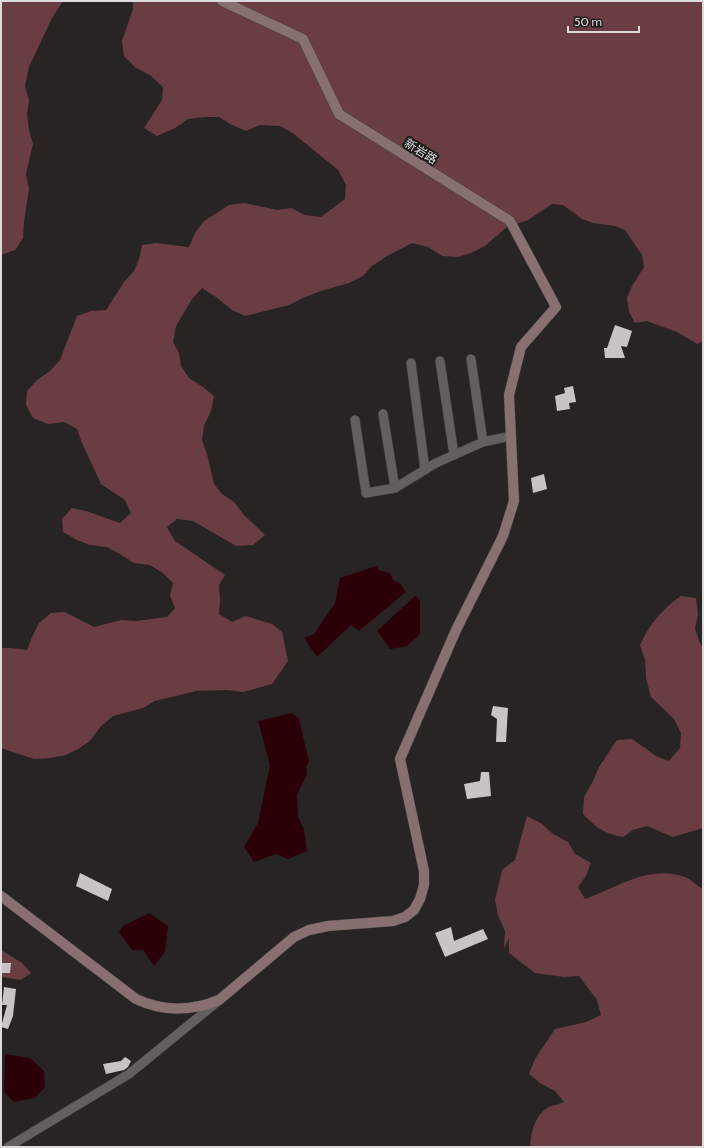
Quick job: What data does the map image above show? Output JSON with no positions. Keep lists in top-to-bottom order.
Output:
{
  "streets": {
    "street": ["新岩路"]
  },
  "scale_bar": "50 m"
}
